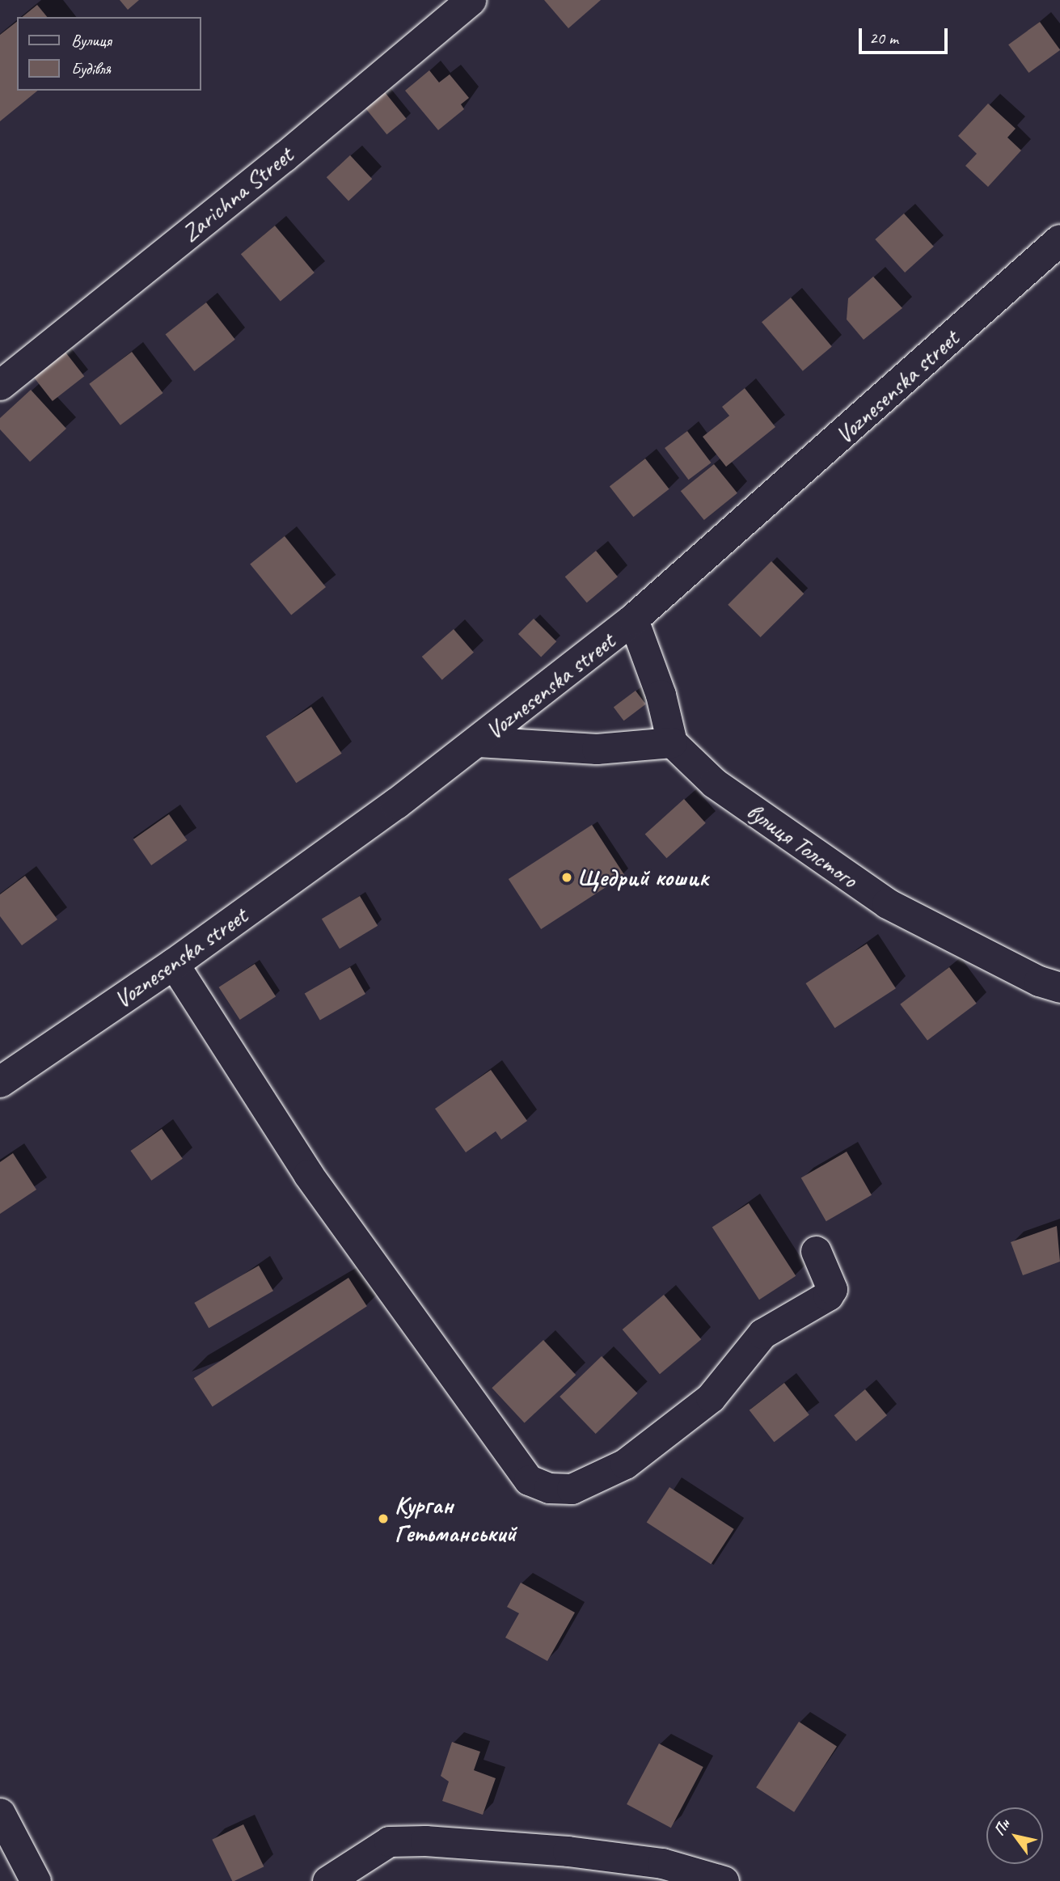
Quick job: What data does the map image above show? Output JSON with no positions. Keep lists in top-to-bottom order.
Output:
{
  "streets": {
    "main road": ["Voznesenska street"],
    "street": ["Zarichna Street", "вулиця Толстого"]
  },
  "places": ["Щедрий кошик", "Курган Гетьманський"],
  "legend": ["Вулиця", "Будівля"],
  "scale_bar": "20 m",
  "north": "top left"
}
